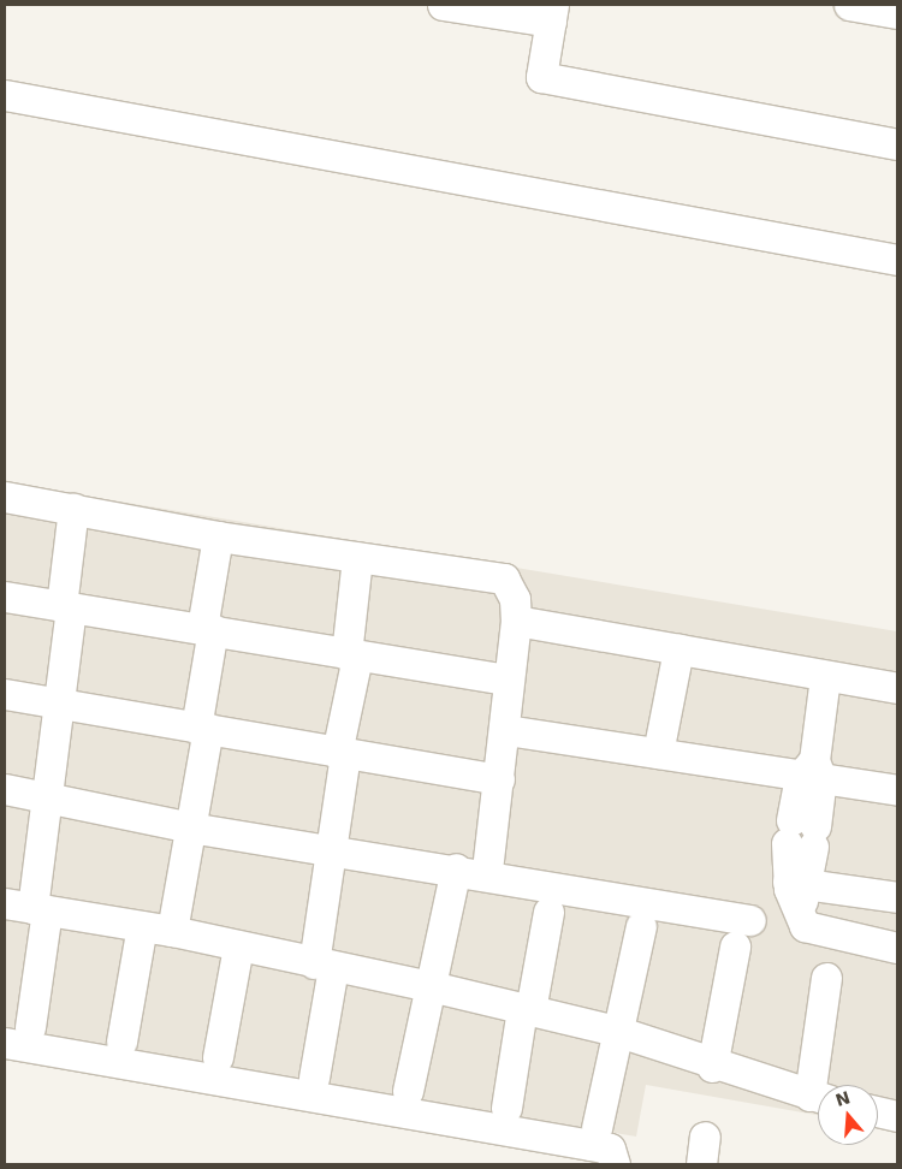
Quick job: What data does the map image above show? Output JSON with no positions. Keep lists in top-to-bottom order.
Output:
{
  "north": "top"
}
